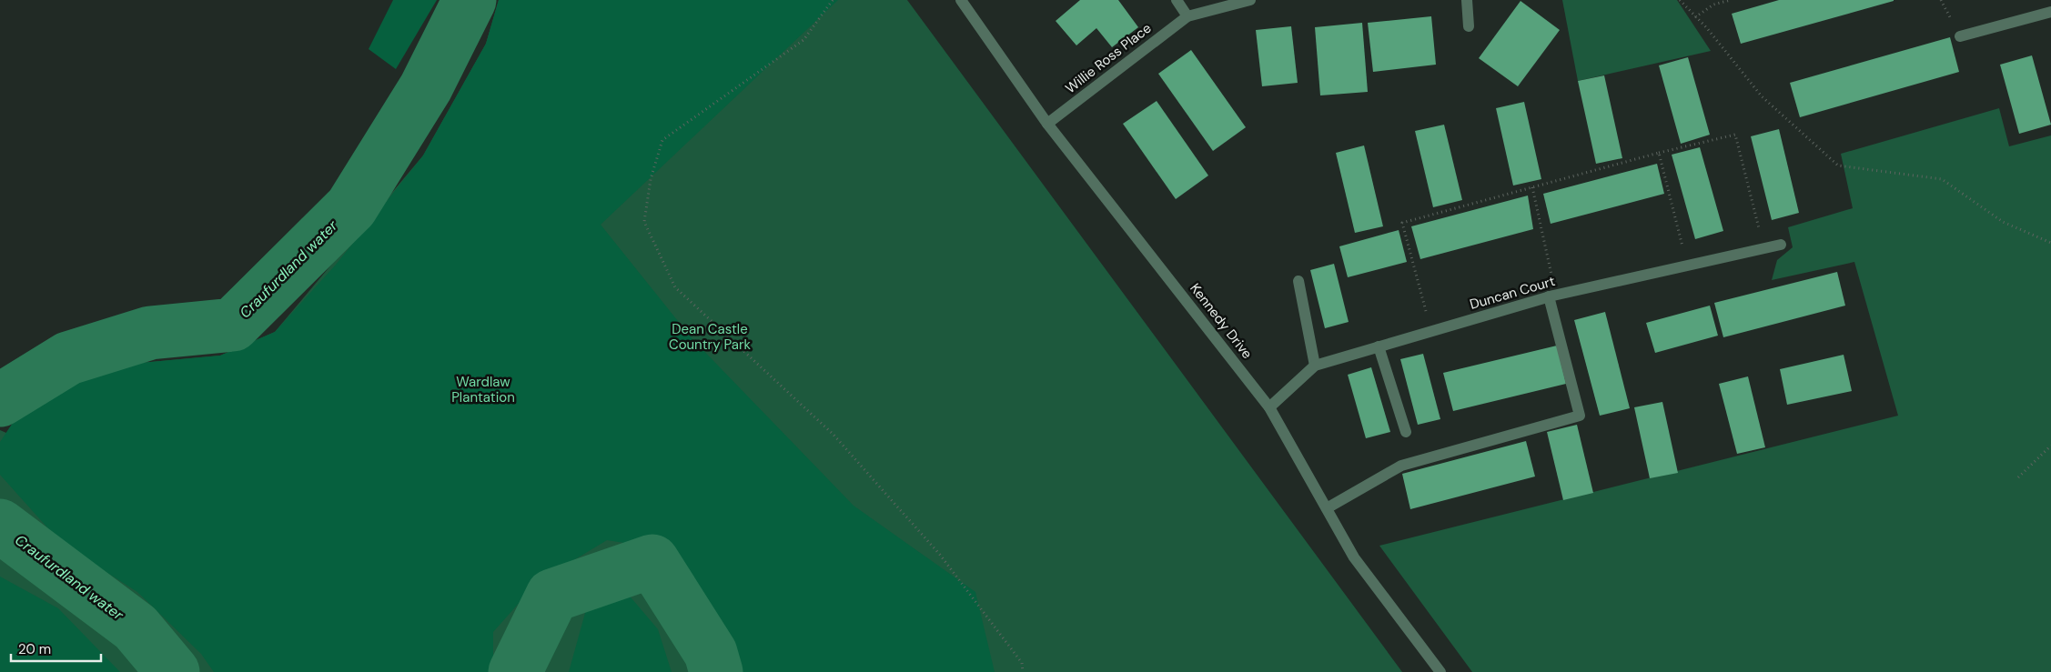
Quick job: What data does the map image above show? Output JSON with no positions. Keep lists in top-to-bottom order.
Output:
{
  "streets": {
    "street": ["Willie Ross Place", "Duncan Court", "Kennedy Drive"]
  },
  "crossings": [
    ["Willie Ross Place", "Kennedy Drive"],
    ["Duncan Court", "Kennedy Drive"]
  ],
  "water": ["Craufurdland water"],
  "parks": ["Dean Castle Country Park", "Wardlaw Plantation"],
  "scale_bar": "20 m"
}
